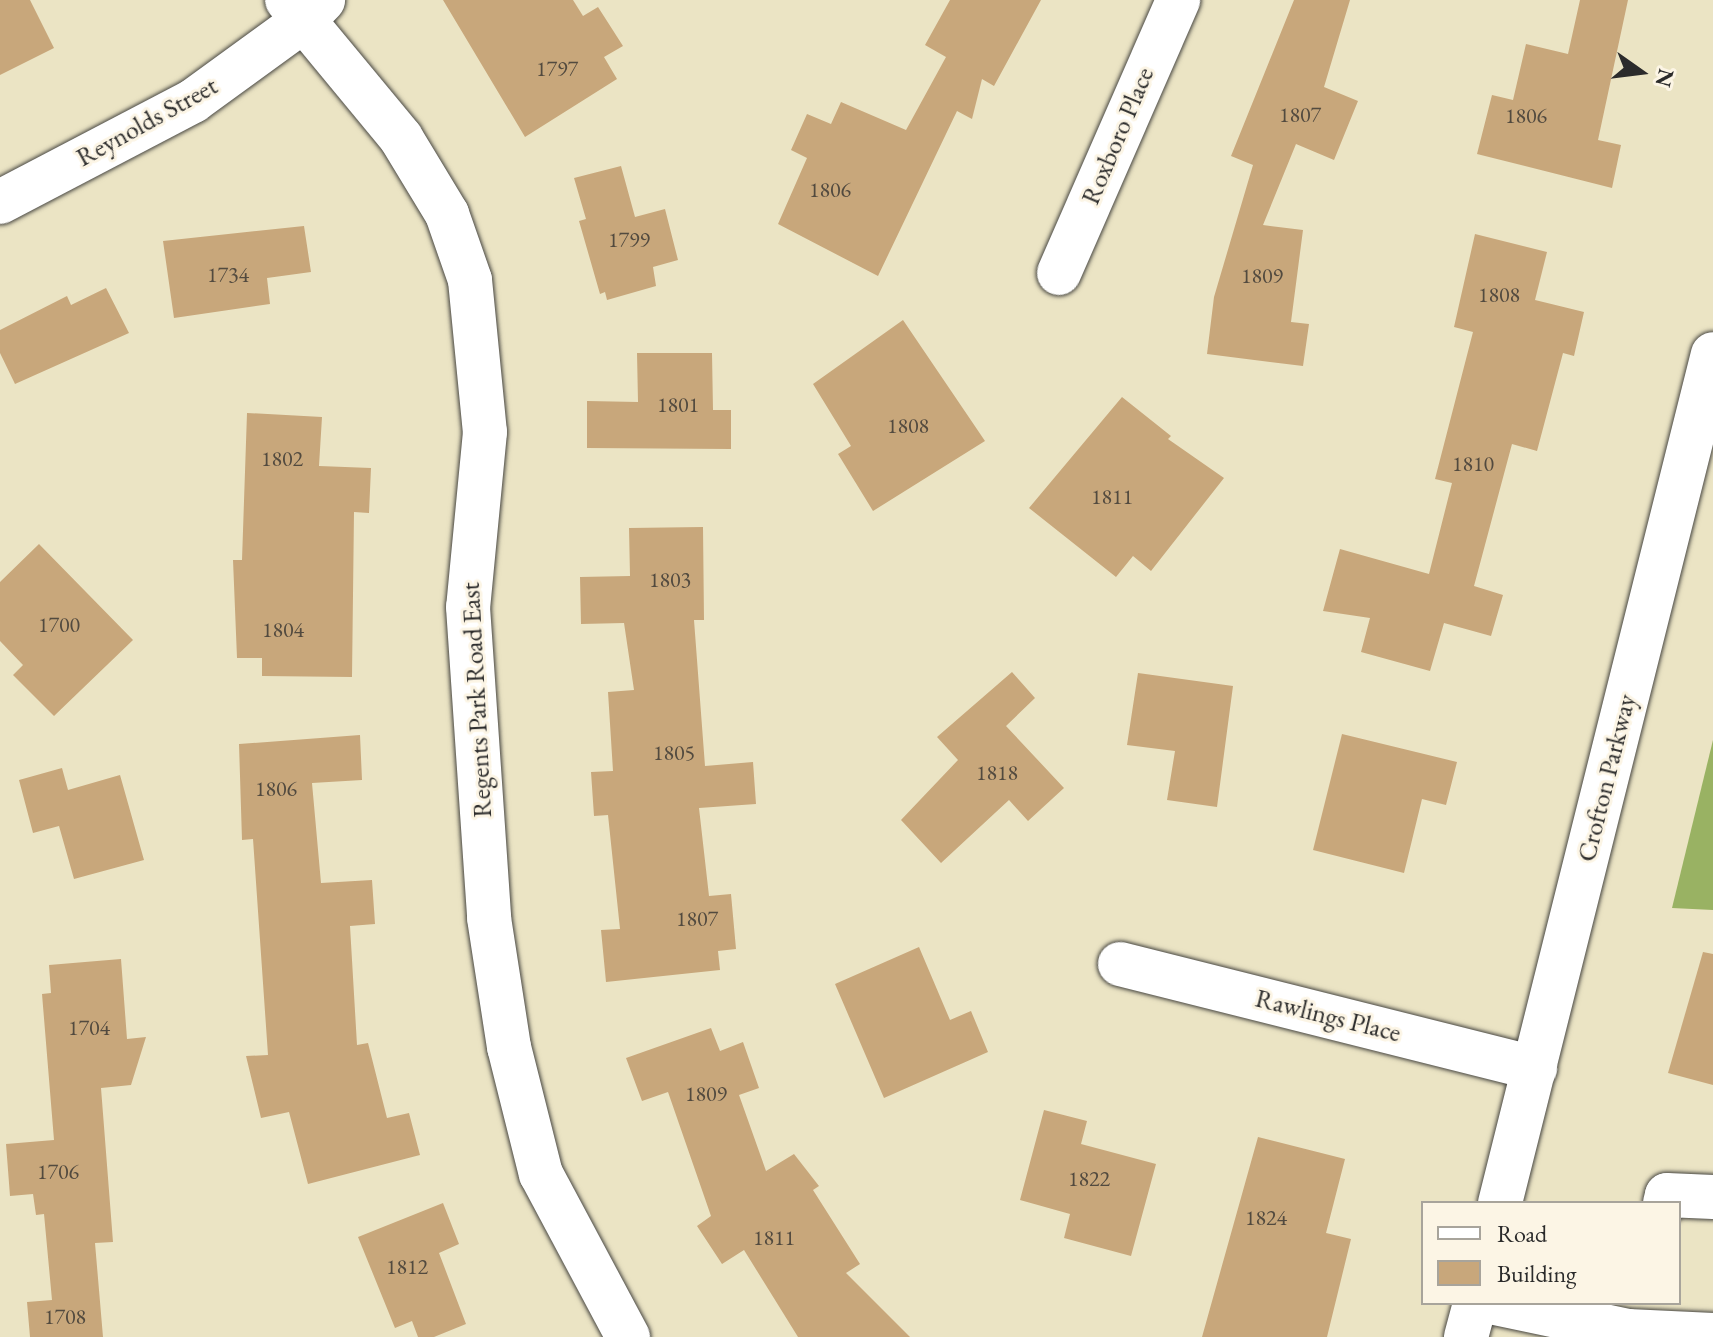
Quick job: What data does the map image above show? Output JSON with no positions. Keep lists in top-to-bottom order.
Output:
{
  "streets": {
    "street": [
      "Reynolds Street",
      "Roxboro Place",
      "Regents Park Road East",
      "Crofton Parkway",
      "Rawlings Place"
    ]
  },
  "crossings": [
    ["Reynolds Street", "Regents Park Road East"],
    ["Crofton Parkway", "Rawlings Place"]
  ],
  "house_numbers": [
    "1797",
    "1807",
    "1806",
    "1806",
    "1799",
    "1734",
    "1809",
    "1808",
    "1801",
    "1808",
    "1802",
    "1810",
    "1811",
    "1803",
    "1700",
    "1804",
    "1805",
    "1818",
    "1806",
    "1807",
    "1704",
    "1809",
    "1706",
    "1822",
    "1824",
    "1811",
    "1812",
    "1708"
  ],
  "legend": ["Road", "Building"],
  "north": "right"
}
